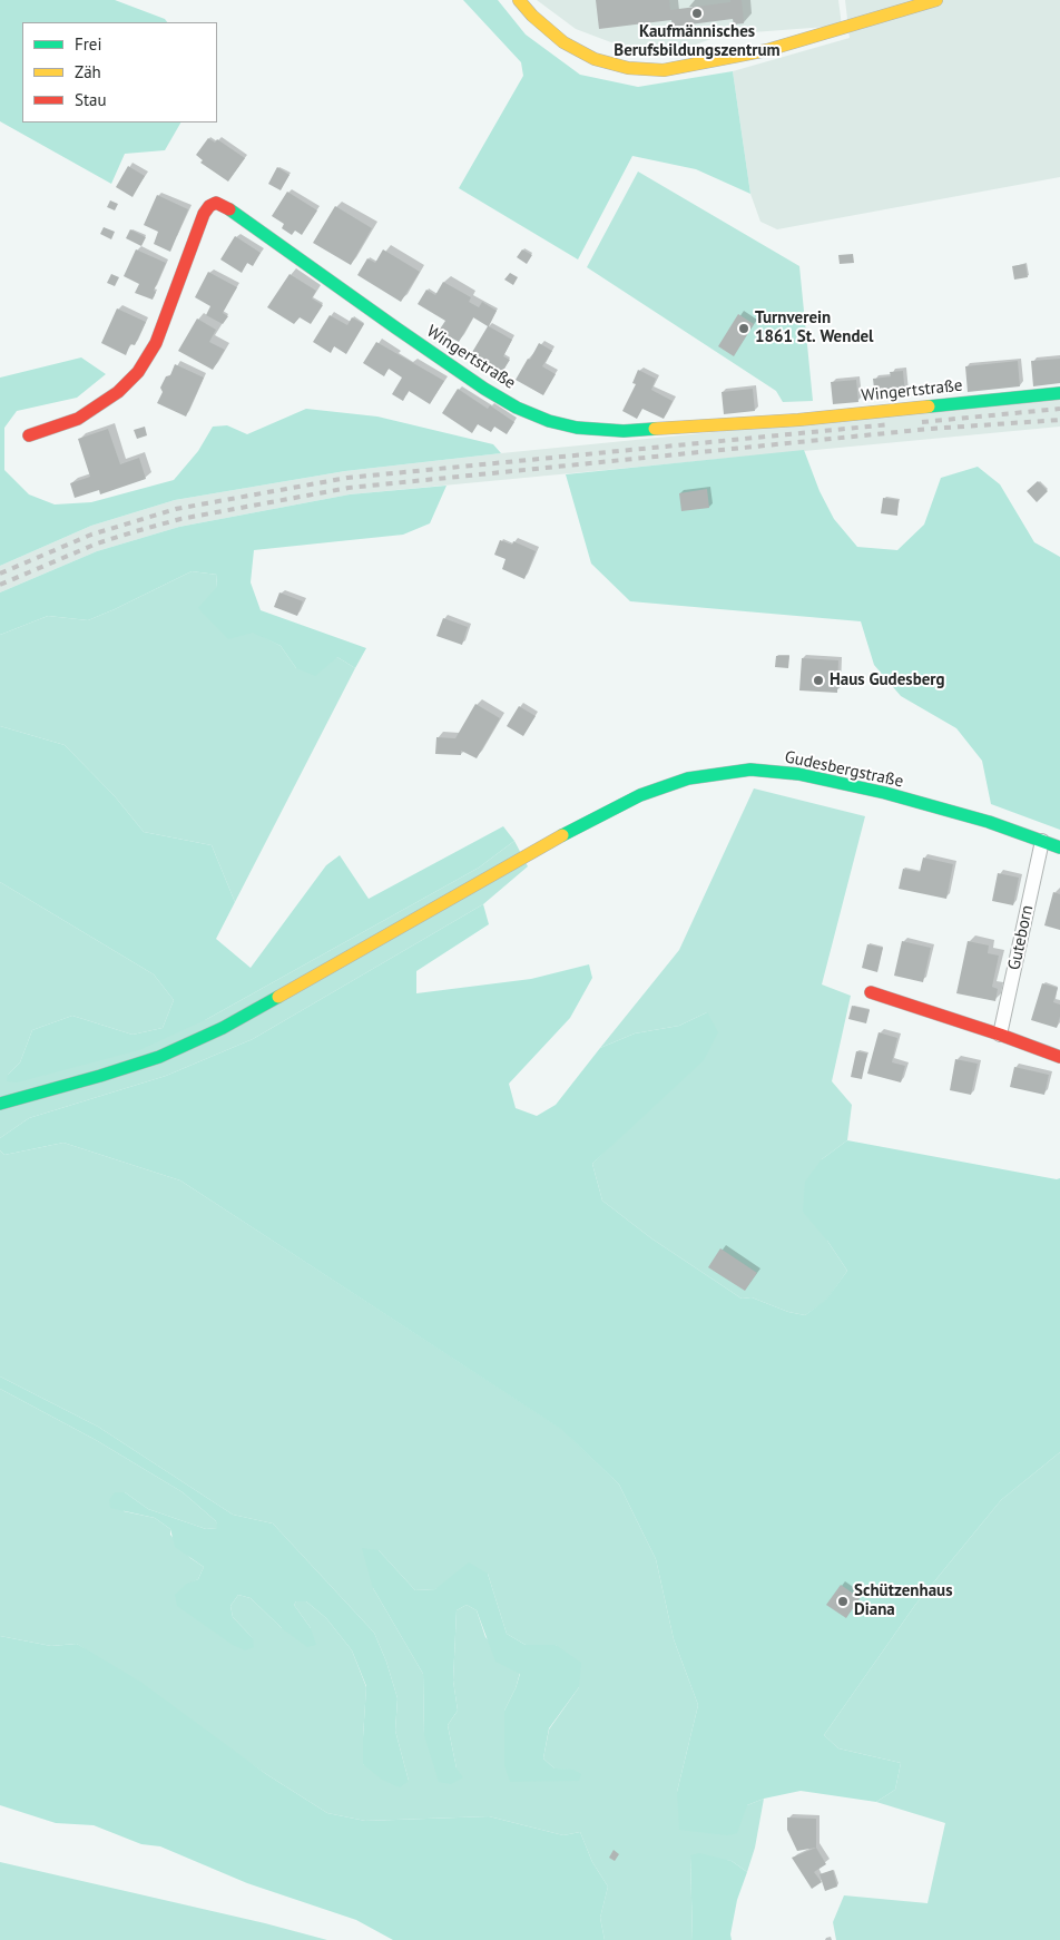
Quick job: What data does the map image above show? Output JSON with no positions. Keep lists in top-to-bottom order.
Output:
{
  "streets": {
    "street": ["Wingertstraße", "Gudesbergstraße", "Guteborn"]
  },
  "crossings": [
    ["Gudesbergstraße", "Guteborn"]
  ],
  "places": [
    "Kaufmännisches Berufsbildungszentrum",
    "Turnverein 1861 St. Wendel",
    "Haus Gudesberg",
    "Schützenhaus Diana"
  ],
  "legend": ["Frei", "Zäh", "Stau"]
}
